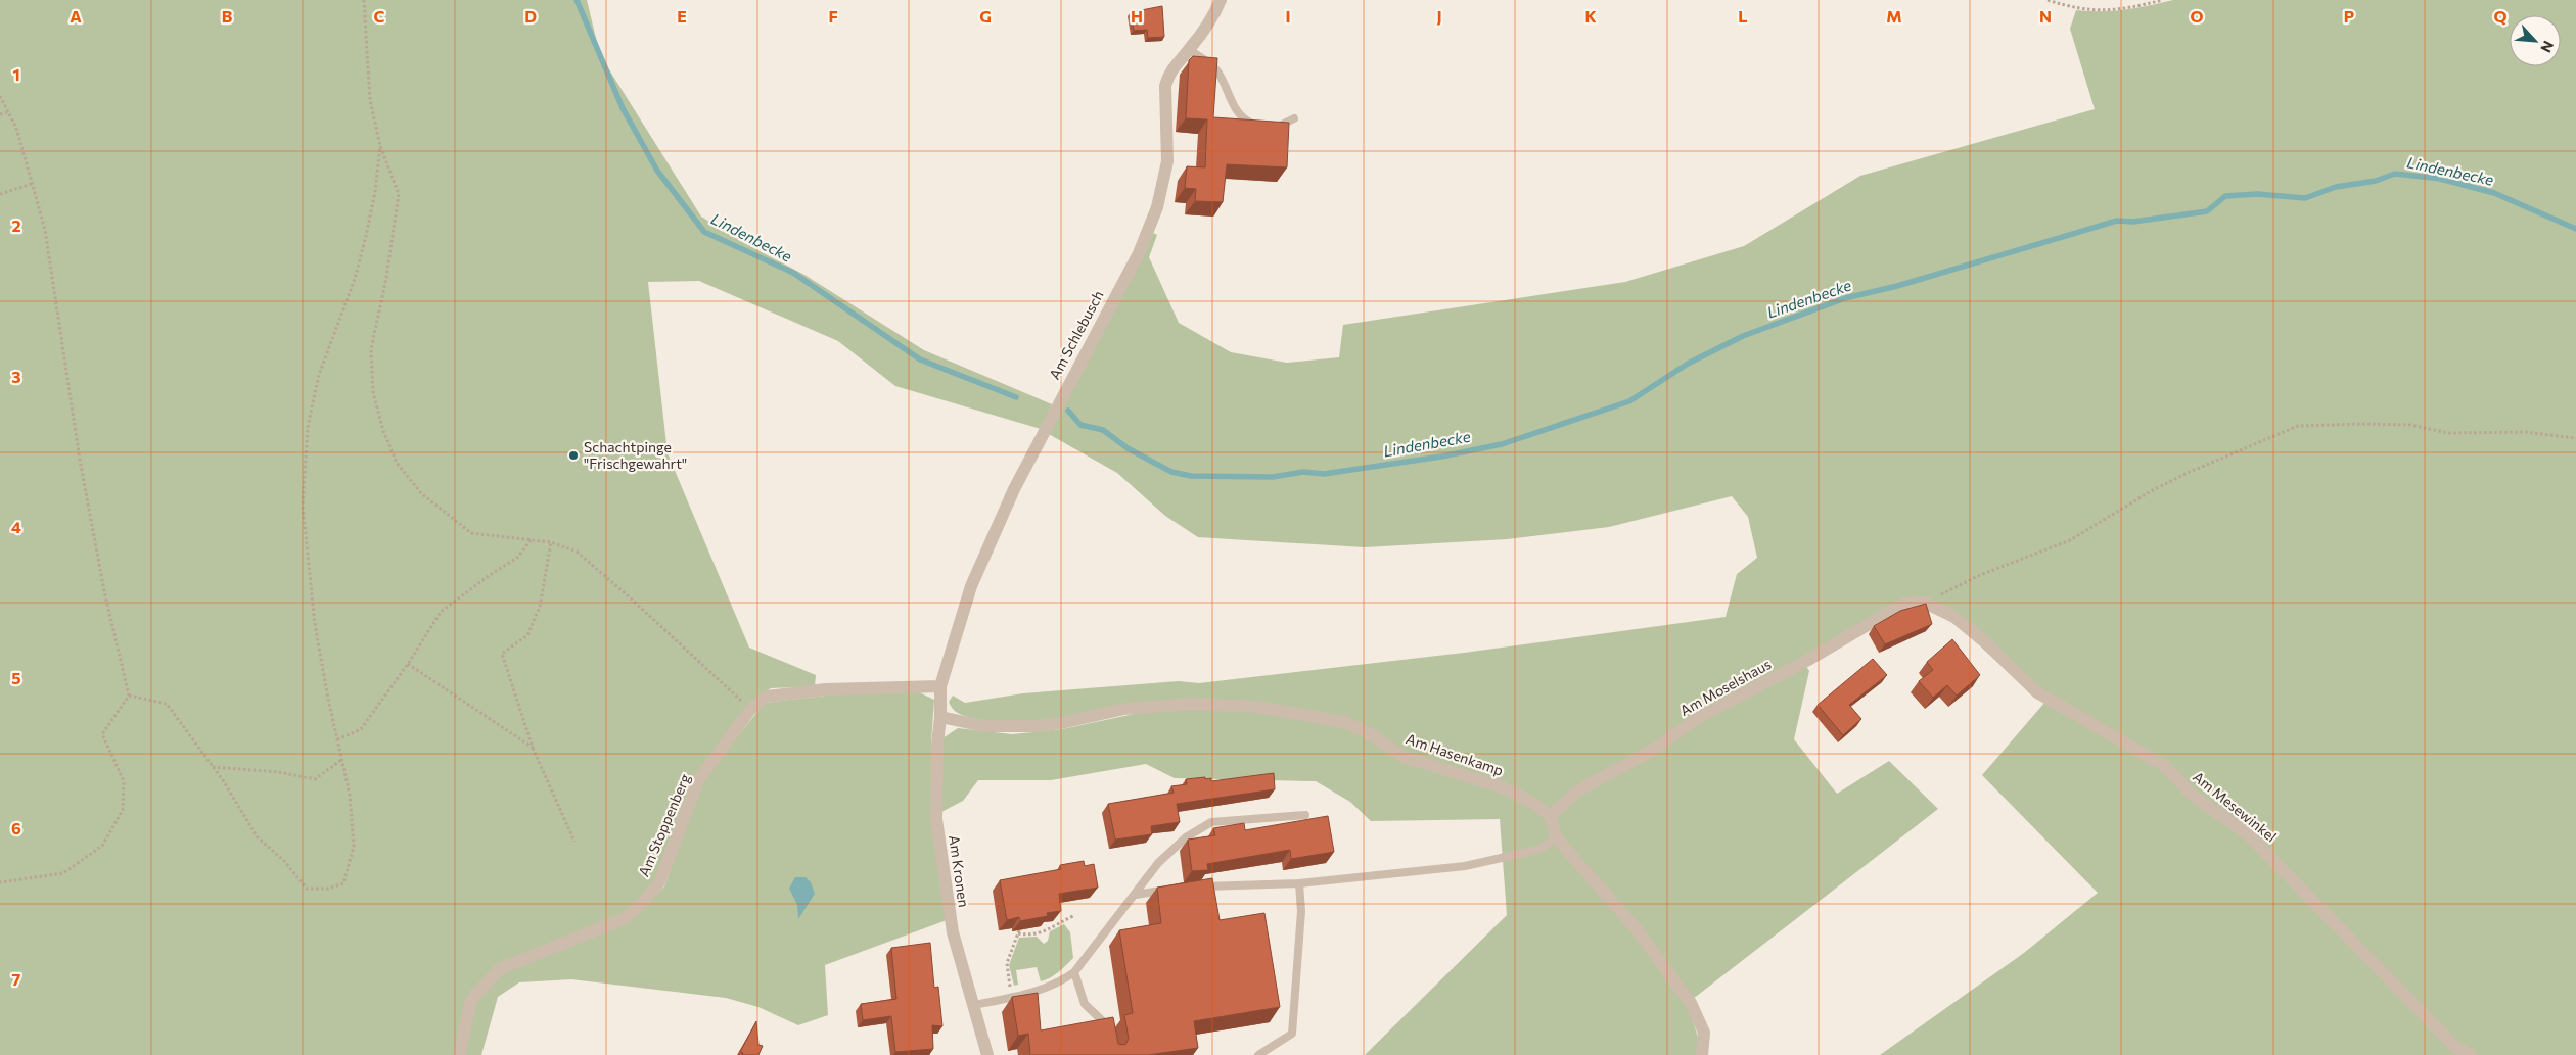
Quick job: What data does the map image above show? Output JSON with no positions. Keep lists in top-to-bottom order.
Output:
{
  "streets": {
    "street": [
      "Am Schlebusch",
      "Am Moselshaus",
      "Am Hasenkamp",
      "Am Mesewinkel",
      "Am Stoppenberg",
      "Am Kronen"
    ]
  },
  "crossings": [
    ["Am Schlebusch", "Am Stoppenberg"],
    ["Am Schlebusch", "Am Kronen"],
    ["Am Moselshaus", "Am Hasenkamp"],
    ["Am Moselshaus", "Am Mesewinkel"],
    ["Am Hasenkamp", "Am Kronen"],
    ["Am Stoppenberg", "Am Kronen"]
  ],
  "water": ["Lindenbecke"],
  "places": ["Schachtpinge \"Frischgewahrt\""],
  "north": "bottom right",
  "grid": {
    "columns": [
      "A",
      "B",
      "C",
      "D",
      "E",
      "F",
      "G",
      "H",
      "I",
      "J",
      "K",
      "L",
      "M",
      "N",
      "O",
      "P",
      "Q"
    ],
    "rows": [
      "1",
      "2",
      "3",
      "4",
      "5",
      "6",
      "7"
    ]
  }
}
